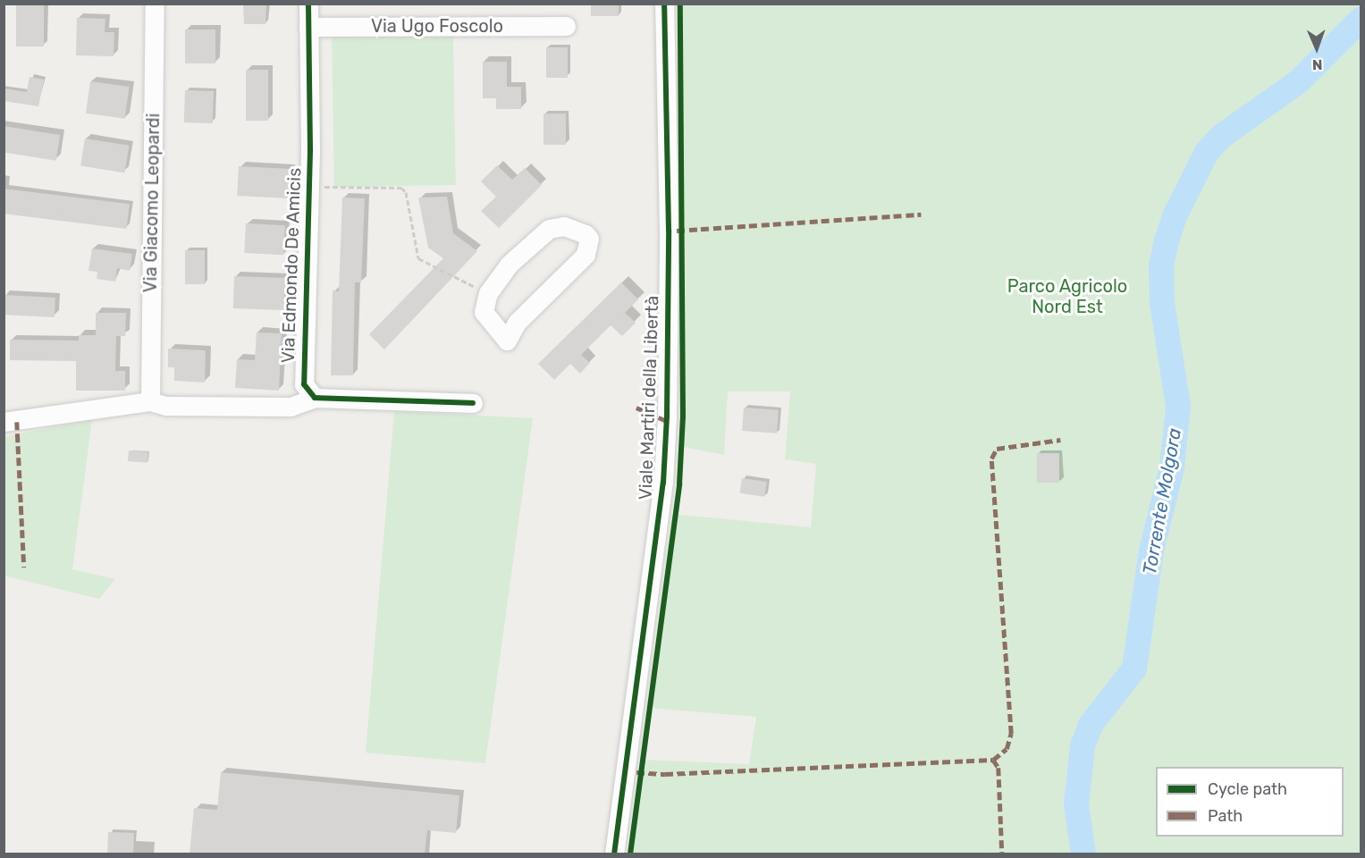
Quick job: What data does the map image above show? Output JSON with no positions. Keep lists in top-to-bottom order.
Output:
{
  "streets": {
    "street": [
      "Via Ugo Foscolo",
      "Via Giacomo Leopardi",
      "Via Edmondo De Amicis",
      "Viale Martiri della Libertà"
    ]
  },
  "crossings": [
    ["Via Ugo Foscolo", "Via Edmondo De Amicis"]
  ],
  "water": ["Torrente Molgora"],
  "parks": ["Parco Agricolo Nord Est"],
  "legend": ["Cycle path", "Path"],
  "north": "bottom"
}
